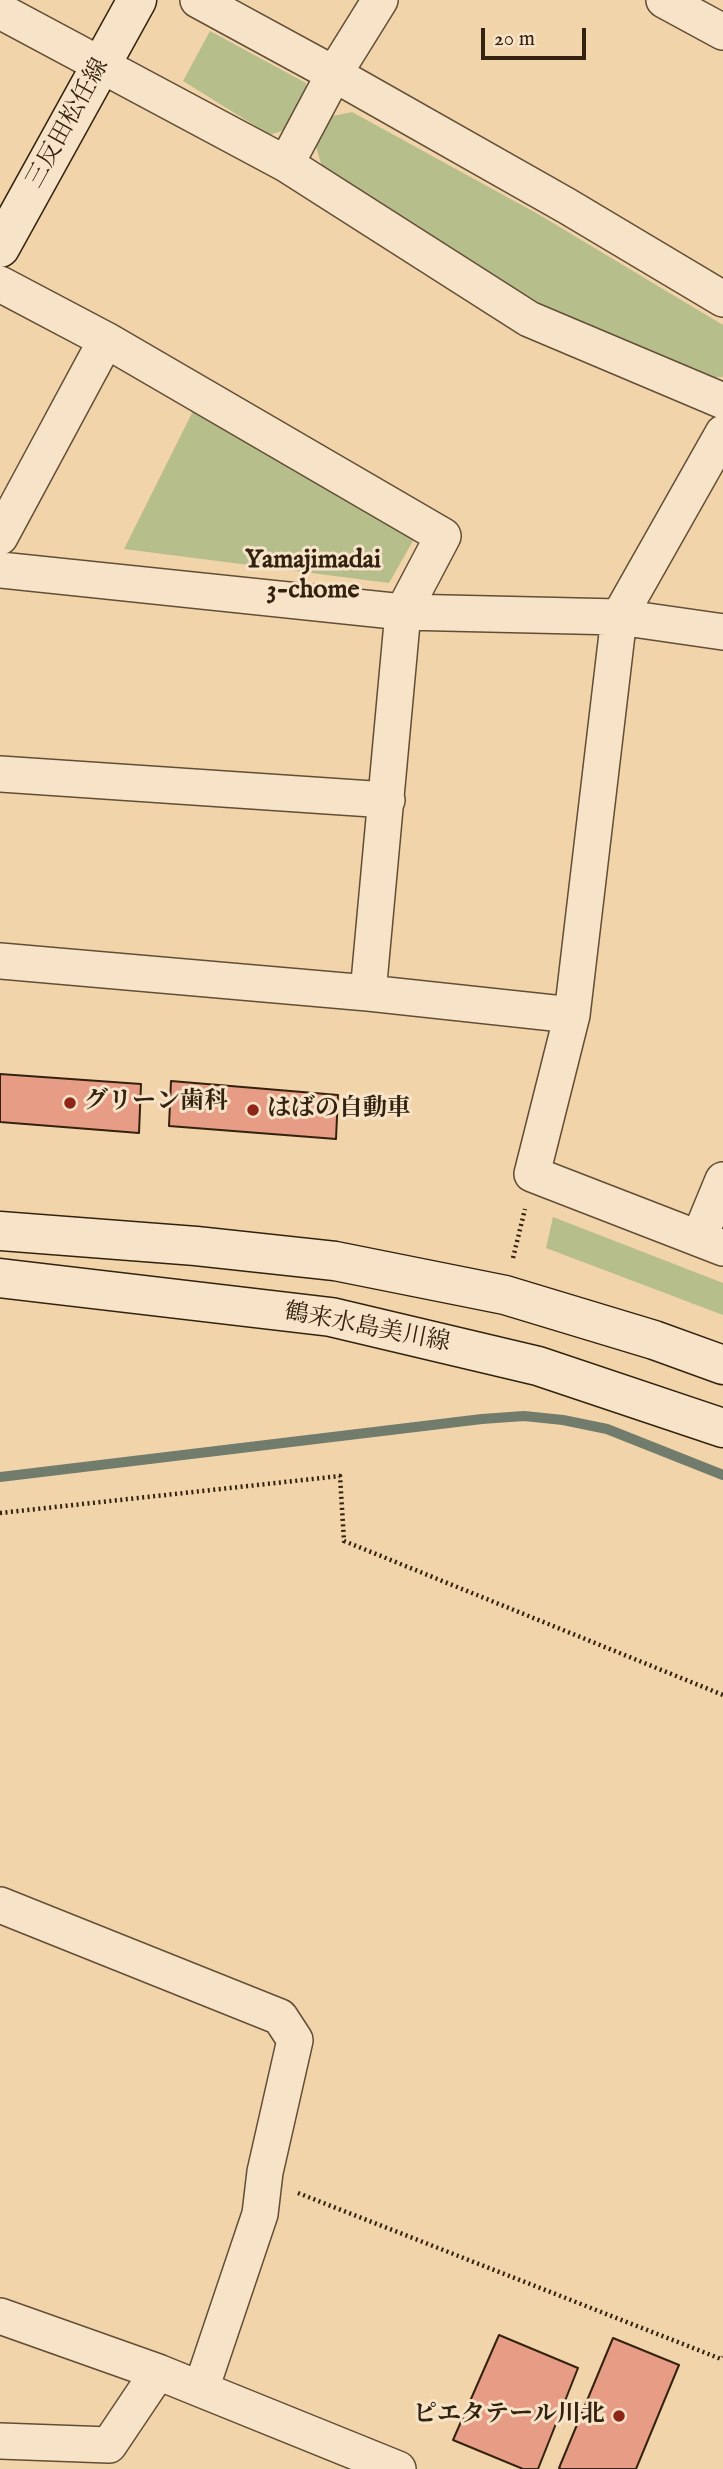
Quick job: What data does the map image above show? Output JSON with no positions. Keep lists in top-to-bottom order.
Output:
{
  "streets": {
    "main road": ["三反田松任線", "鶴来水島美川線"]
  },
  "districts": ["Yamajimadai 3-chome"],
  "places": ["グリーン歯科", "はばの自動車", "ピエタテール川北"],
  "scale_bar": "20 m"
}
